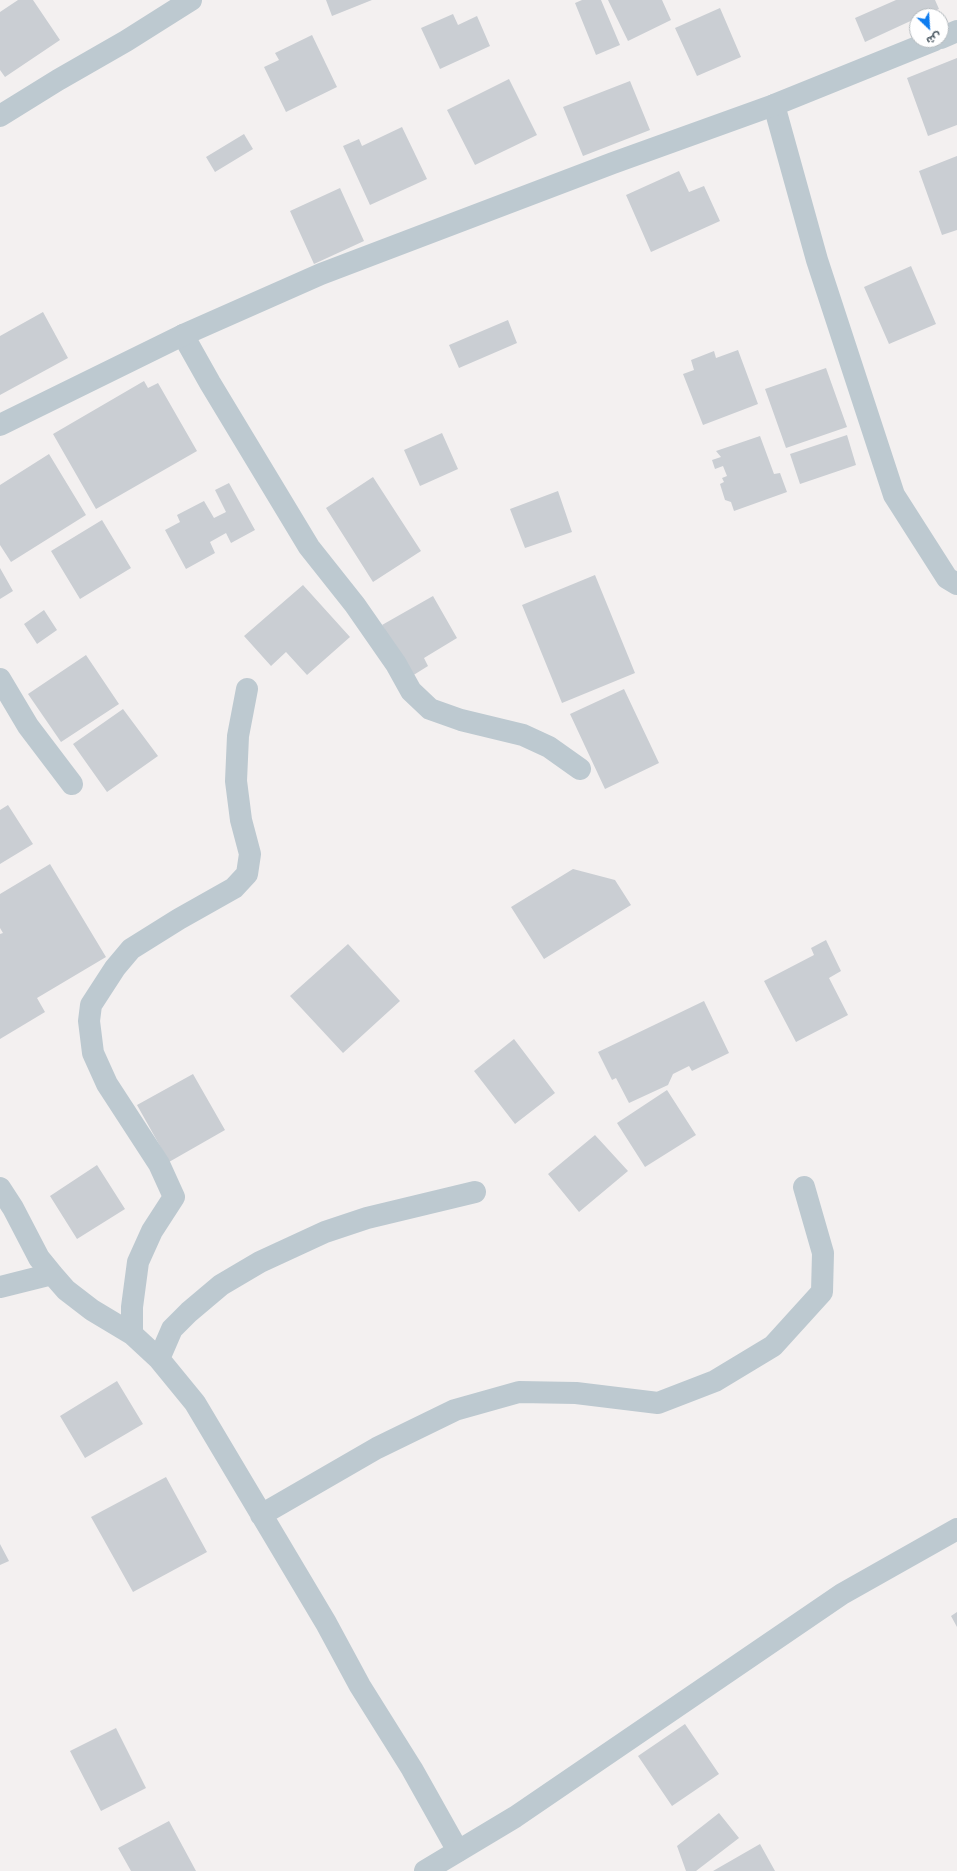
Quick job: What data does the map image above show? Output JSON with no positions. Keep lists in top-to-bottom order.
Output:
{
  "north": "bottom right"
}
